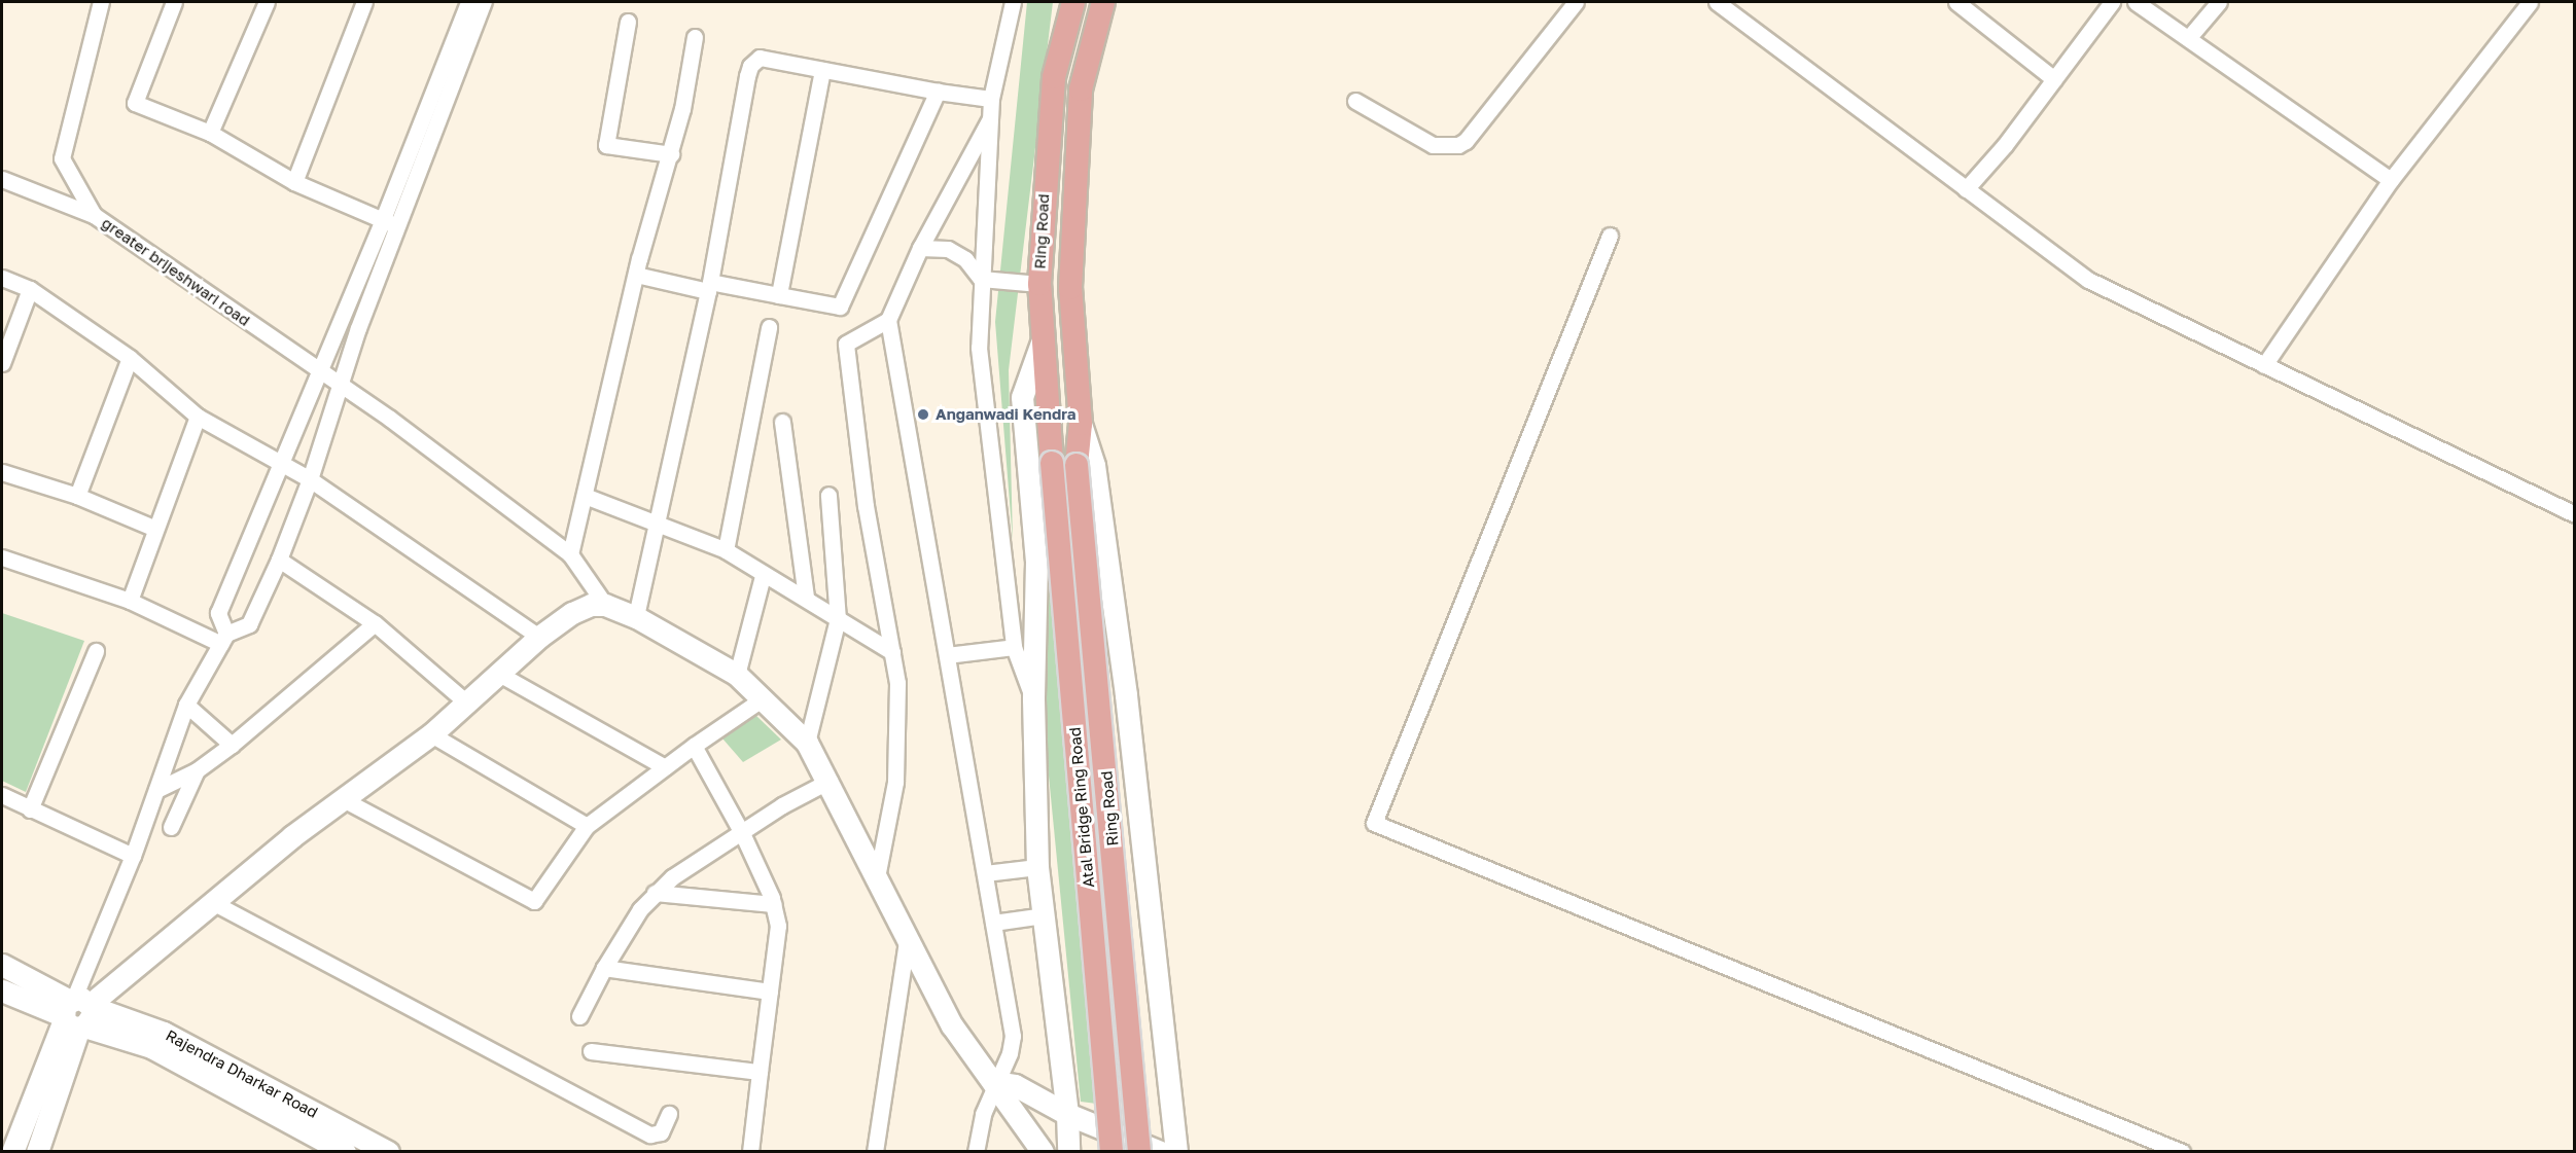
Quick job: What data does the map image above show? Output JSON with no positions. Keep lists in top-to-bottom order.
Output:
{
  "streets": {
    "main road": ["Ring Road", "Atal Bridge Ring Road"],
    "street": ["greater brijeshwari road", "Rajendra Dharkar Road"]
  },
  "crossings": [
    ["Ring Road", "Atal Bridge Ring Road"]
  ],
  "places": ["Anganwadi Kendra"]
}
